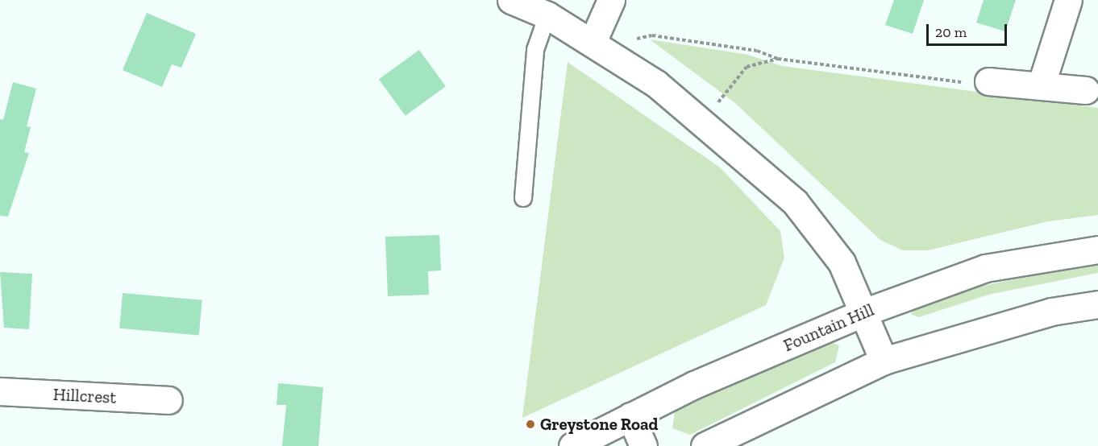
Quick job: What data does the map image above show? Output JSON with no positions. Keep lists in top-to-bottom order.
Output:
{
  "streets": {
    "main road": ["Fountain Hill", "Hillcrest"]
  },
  "places": ["Greystone Road"],
  "scale_bar": "20 m"
}
